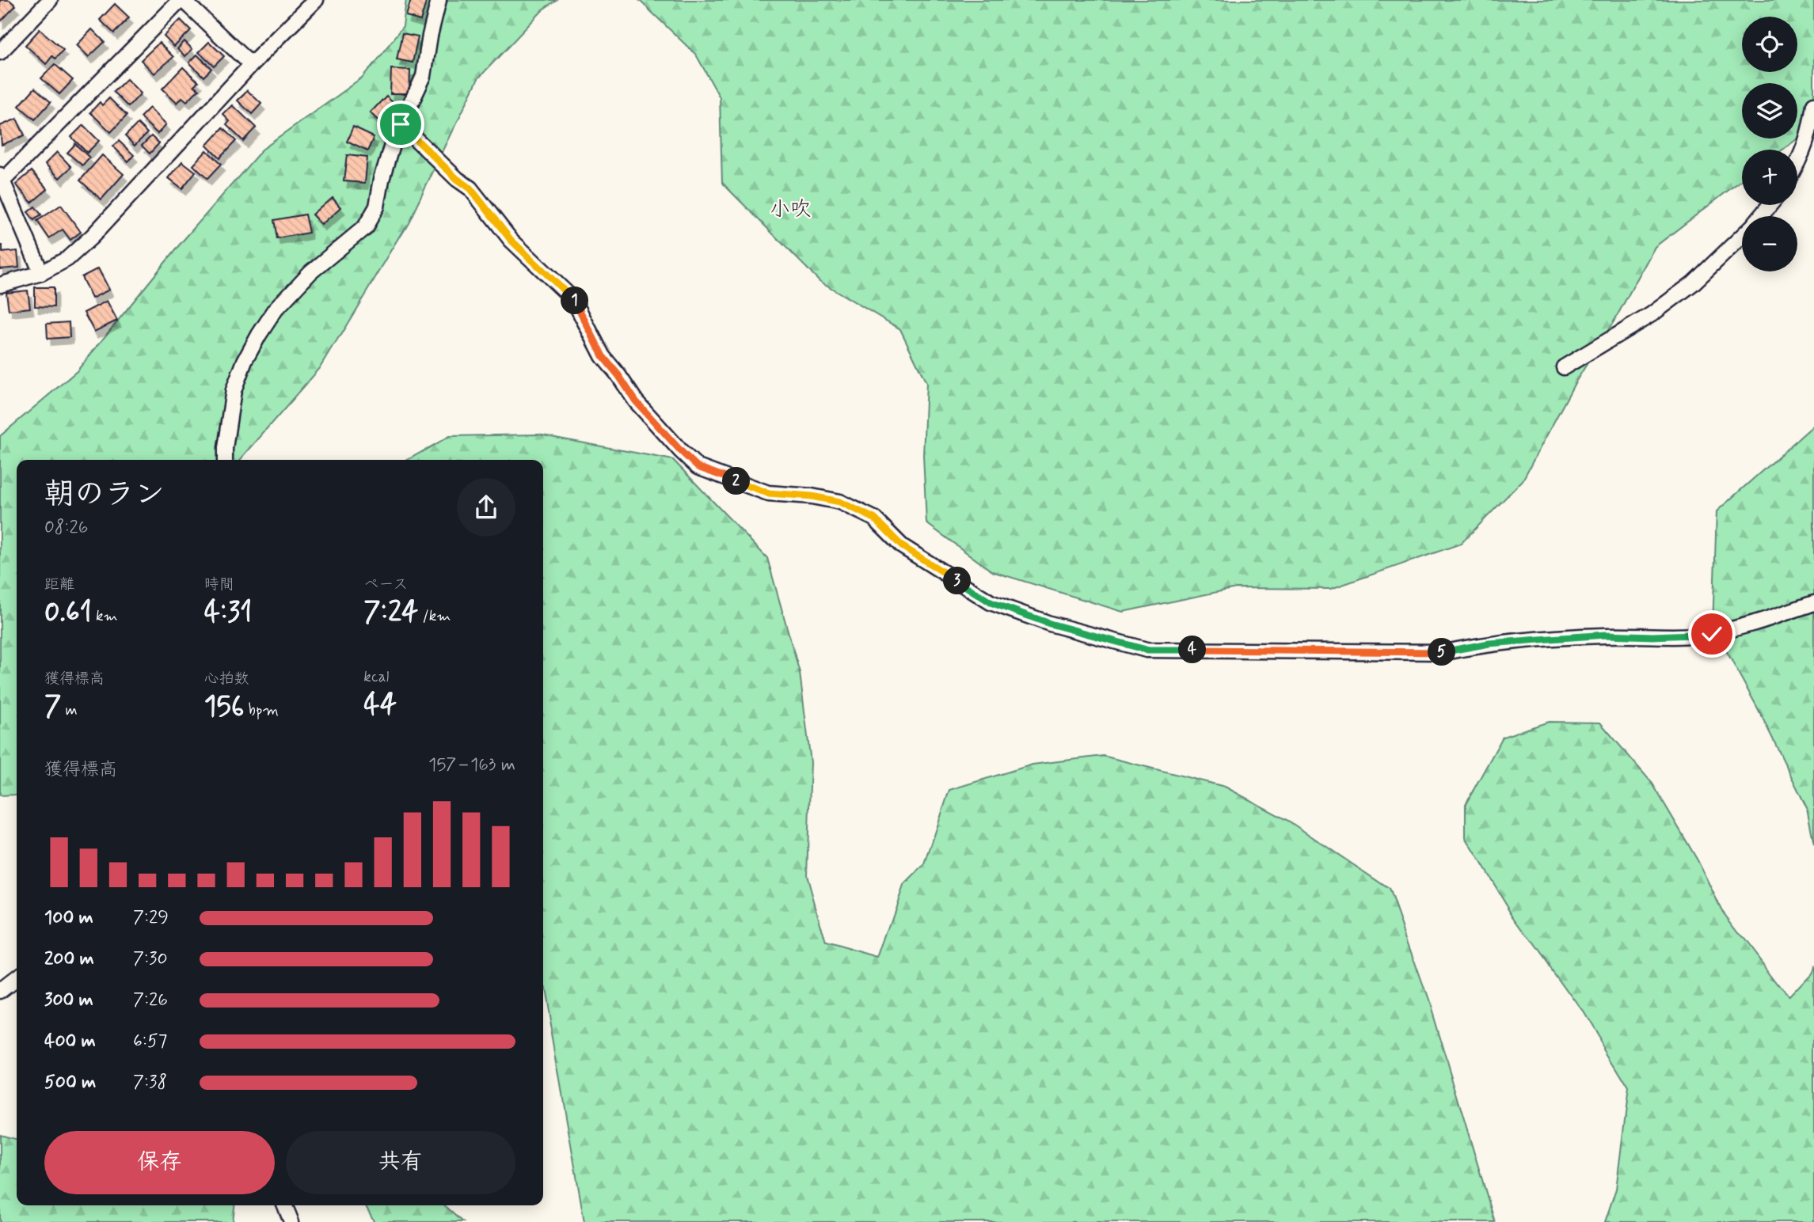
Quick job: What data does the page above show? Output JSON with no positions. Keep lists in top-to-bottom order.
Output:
{
  "districts": ["小吹"],
  "page": {
    "map_buttons": ["+", "−"],
    "pins": [
      "1",
      "2",
      "3",
      "4",
      "5"
    ],
    "heading": ["朝のラン", "08:26"],
    "stats": [
      ["距離", "0.61 km"],
      ["時間", "4:31"],
      ["ペース", "7:24 /km"],
      ["獲得標高", "7 m"],
      ["心拍数", "156 bpm"],
      ["kcal", "44"]
    ],
    "chart": ["獲得標高", "157–163 m"],
    "list": [
      {
        "name": "100 m",
        "note": "7:29"
      },
      {
        "name": "200 m",
        "note": "7:30"
      },
      {
        "name": "300 m",
        "note": "7:26"
      },
      {
        "name": "400 m",
        "note": "6:57"
      },
      {
        "name": "500 m",
        "note": "7:38"
      }
    ],
    "buttons": ["保存", "共有"]
  }
}
